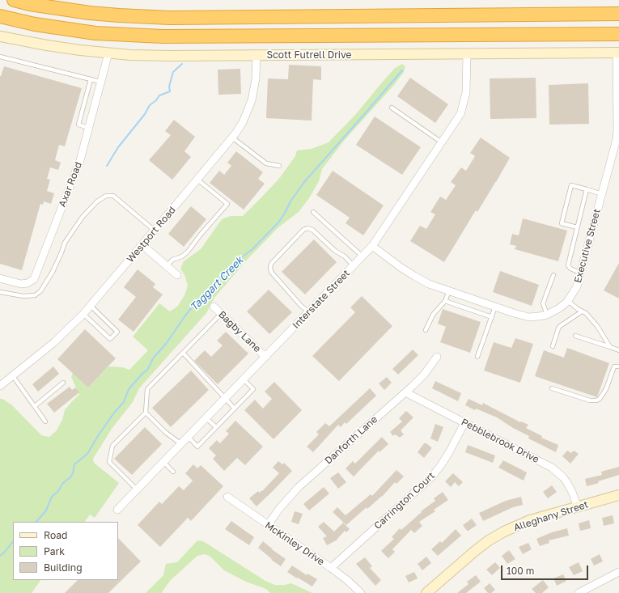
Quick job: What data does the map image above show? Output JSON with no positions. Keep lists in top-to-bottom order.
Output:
{
  "streets": {
    "street": [
      "Scott Futrell Drive",
      "Axar Road",
      "Westport Road",
      "Executive Street",
      "Interstate Street",
      "Bagby Lane",
      "Danforth Lane",
      "Pebblebrook Drive",
      "Carrington Court",
      "Alleghany Street",
      "McKinley Drive"
    ]
  },
  "crossings": [
    ["Scott Futrell Drive", "Axar Road"],
    ["Scott Futrell Drive", "Westport Road"],
    ["Scott Futrell Drive", "Executive Street"],
    ["Scott Futrell Drive", "Interstate Street"],
    ["Executive Street", "Interstate Street"],
    ["Interstate Street", "Bagby Lane"],
    ["Danforth Lane", "Pebblebrook Drive"],
    ["Danforth Lane", "McKinley Drive"],
    ["Pebblebrook Drive", "Carrington Court"],
    ["Pebblebrook Drive", "Alleghany Street"],
    ["Carrington Court", "McKinley Drive"]
  ],
  "water": ["Taggart Creek"],
  "legend": ["Road", "Park", "Building"],
  "scale_bar": "100 m"
}
